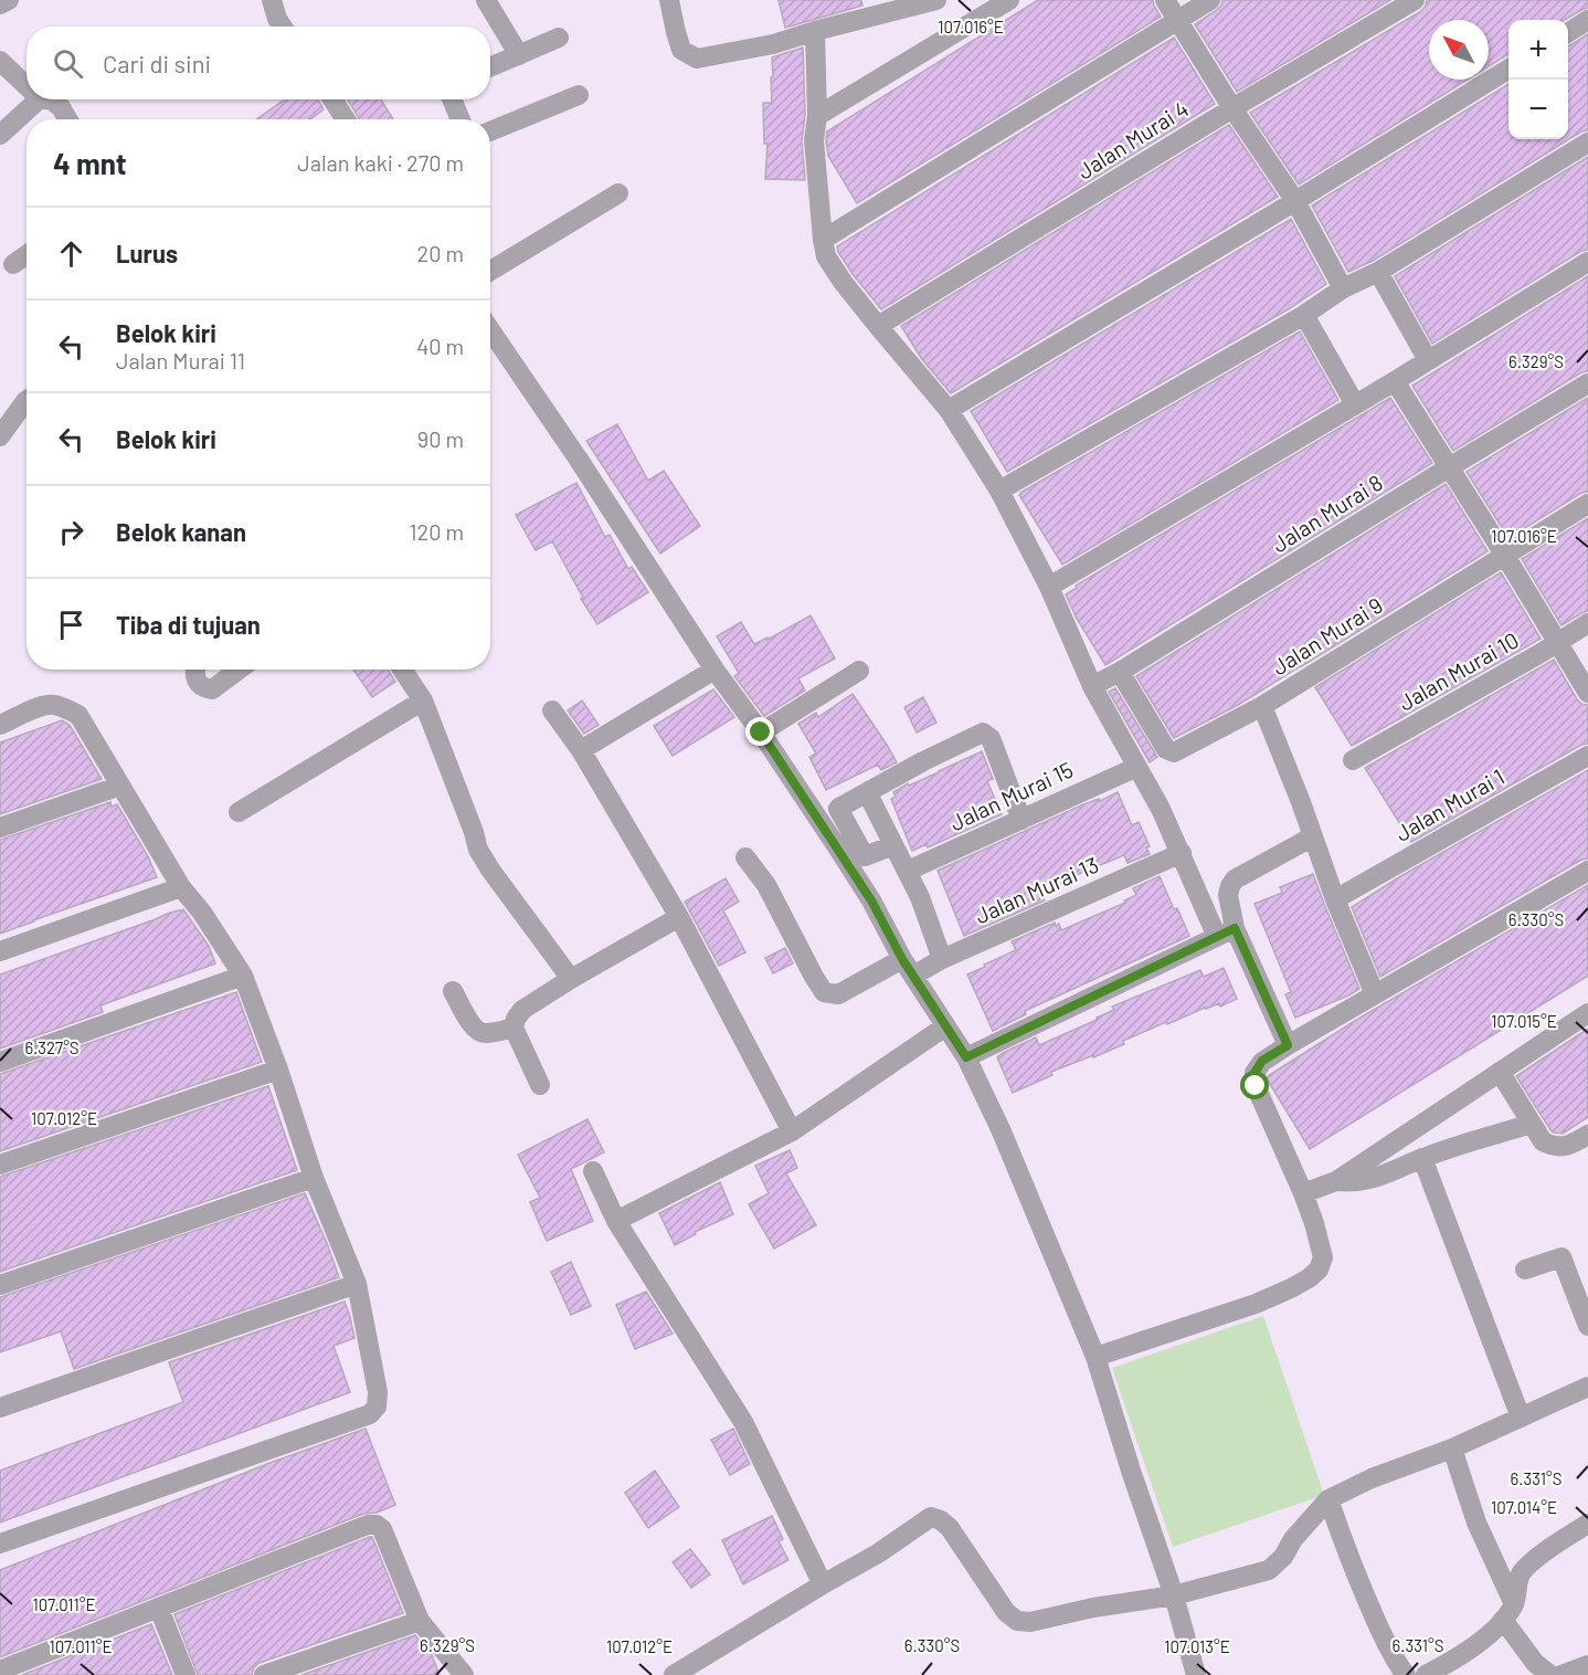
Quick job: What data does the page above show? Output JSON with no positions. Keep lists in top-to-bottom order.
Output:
{
  "streets": {
    "street": [
      "Jalan Murai 4",
      "Jalan Murai 8",
      "Jalan Murai 9",
      "Jalan Murai 10",
      "Jalan Murai 15",
      "Jalan Murai 1",
      "Jalan Murai 13"
    ]
  },
  "crossings": [
    ["Jalan Murai 8", "Jalan Murai 9"]
  ],
  "north": "top left",
  "page": {
    "map_buttons": ["+", "−"],
    "search": "Cari di sini",
    "heading": ["4 mnt", "Jalan kaki · 270 m"],
    "list": [
      ["Lurus", "20 m"],
      ["Belok kiri", "Jalan Murai 11", "40 m"],
      ["Belok kiri", "90 m"],
      ["Belok kanan", "120 m"],
      "Tiba di tujuan"
    ]
  },
  "coordinates": [
    "107.016°E",
    "6.329°S",
    "6.330°S",
    "107.015°E",
    "6.327°S",
    "107.012°E",
    "6.331°S",
    "107.014°E",
    "107.011°E",
    "107.013°E"
  ]
}
